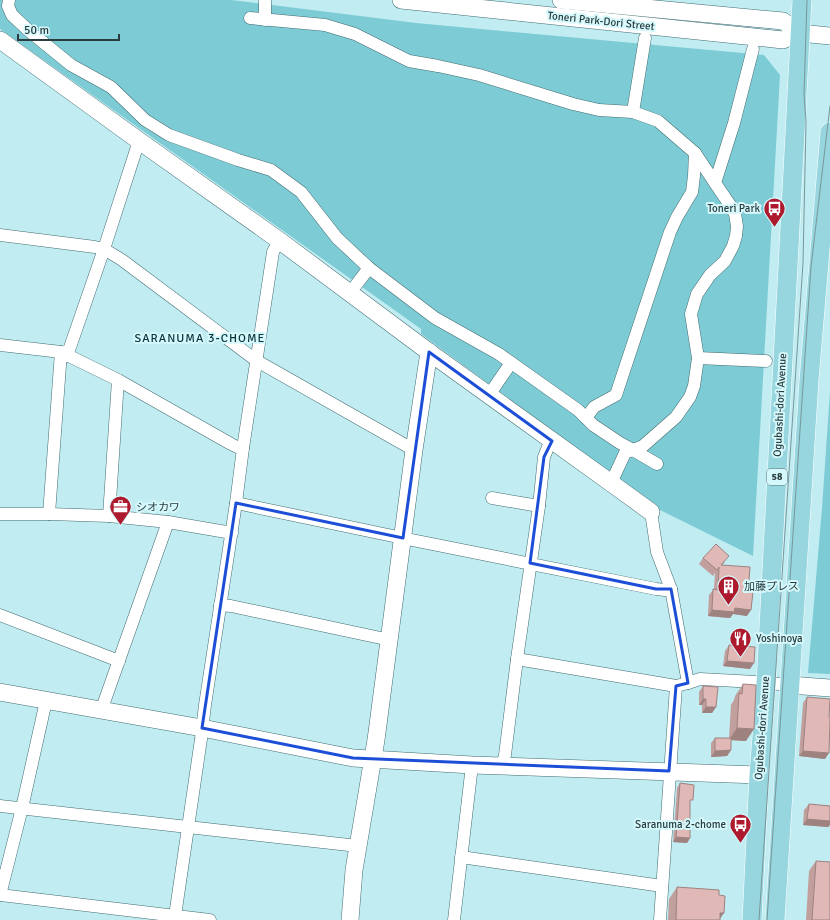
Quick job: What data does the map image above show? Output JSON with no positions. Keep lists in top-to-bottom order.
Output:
{
  "streets": {
    "main road": ["Ogubashi-dori Avenue", "58"],
    "street": ["Toneri Park-Dori Street"]
  },
  "crossings": [
    ["Toneri Park-Dori Street", "Ogubashi-dori Avenue"],
    ["Toneri Park-Dori Street", "58"],
    ["Ogubashi-dori Avenue", "58"]
  ],
  "districts": ["SARANUMA 3-CHOME"],
  "places": {
    "bus stop": ["Toneri Park", "Saranuma 2-chome"],
    "office": ["シオカワ"],
    "building": ["加藤プレス"],
    "restaurant": ["Yoshinoya"]
  },
  "scale_bar": "50 m"
}
